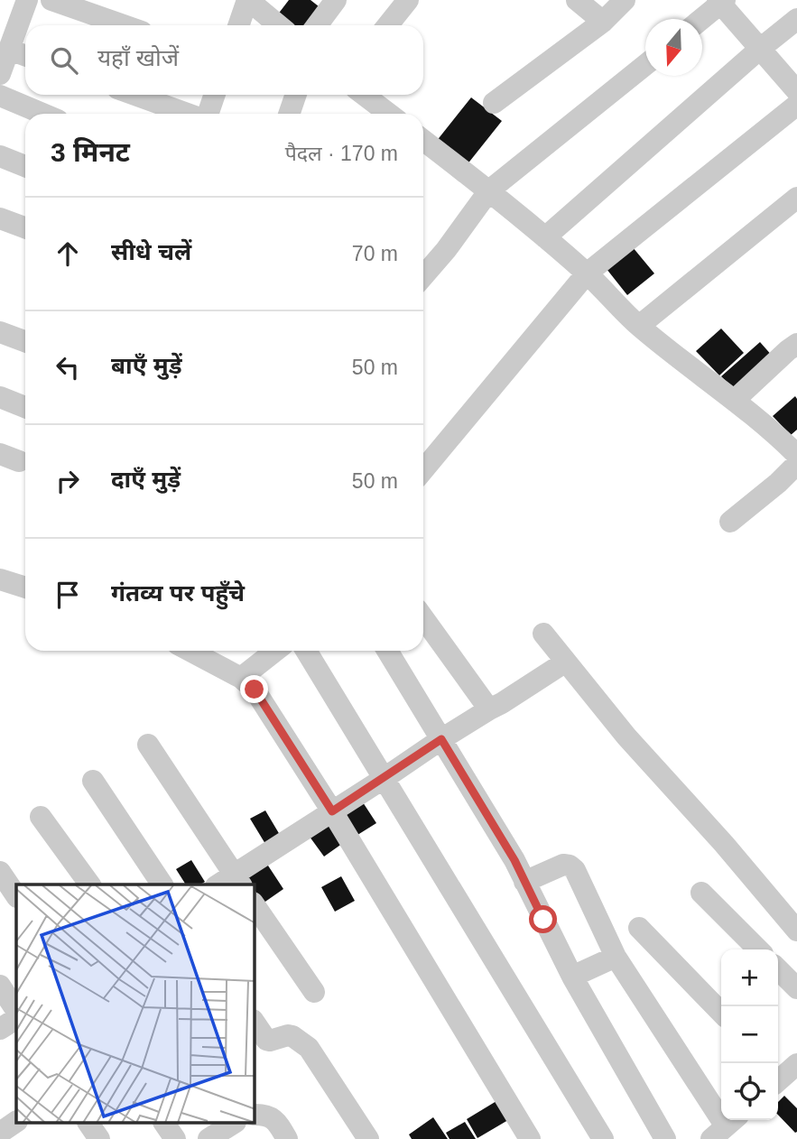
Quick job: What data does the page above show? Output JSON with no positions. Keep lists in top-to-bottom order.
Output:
{
  "north": "bottom",
  "page": {
    "search": "यहाँ खोजें",
    "heading": ["3 मिनट", "पैदल · 170 m"],
    "list": [
      ["सीधे चलें", "70 m"],
      ["बाएँ मुड़ें", "50 m"],
      ["दाएँ मुड़ें", "50 m"],
      "गंतव्य पर पहुँचे"
    ],
    "map_buttons": ["+", "−"]
  }
}
